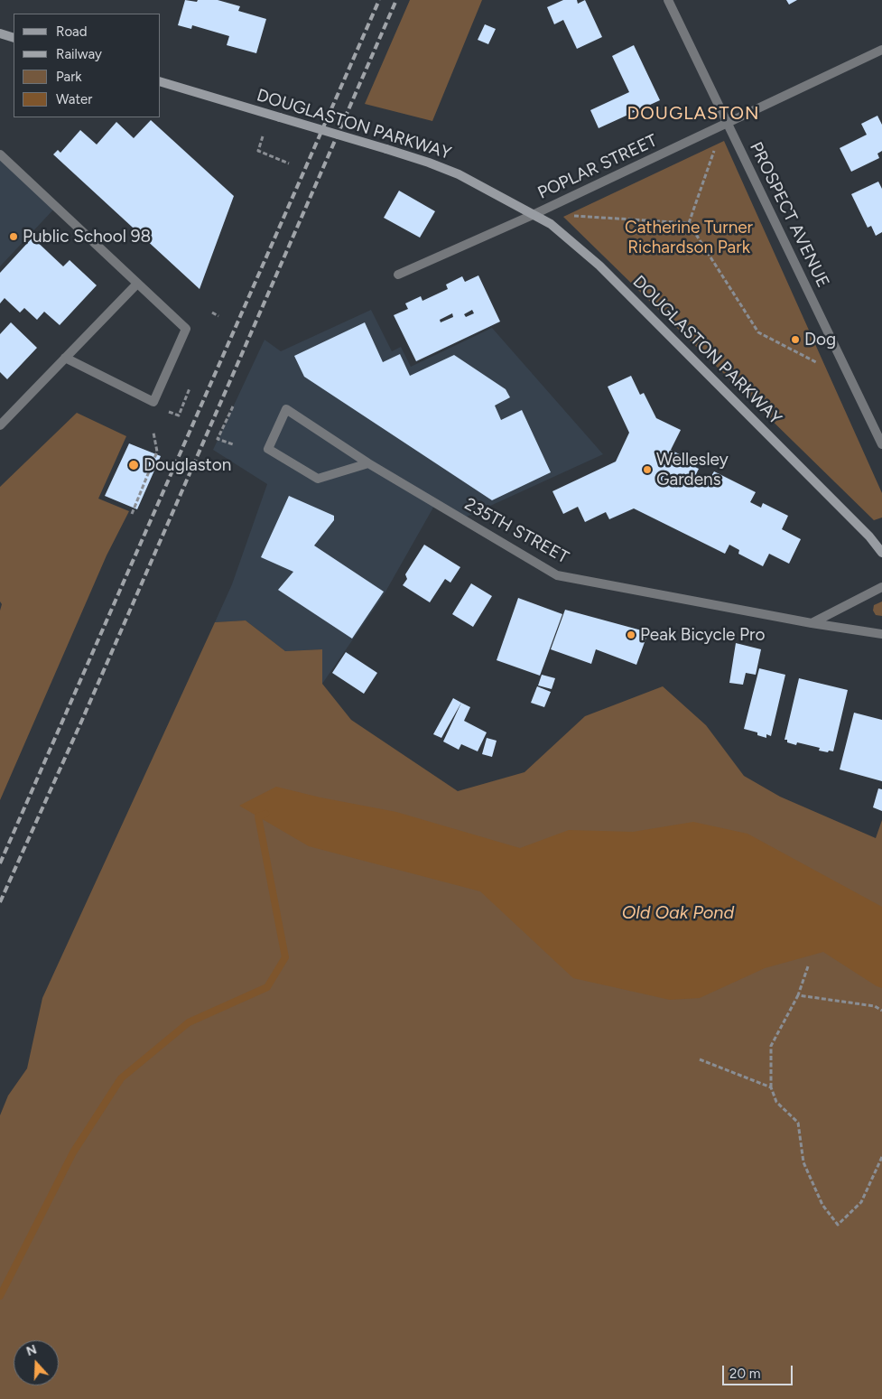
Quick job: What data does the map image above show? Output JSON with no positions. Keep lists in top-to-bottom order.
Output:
{
  "streets": {
    "main road": ["DOUGLASTON PARKWAY"],
    "street": ["POPLAR STREET", "PROSPECT AVENUE", "235TH STREET"]
  },
  "crossings": [
    ["DOUGLASTON PARKWAY", "POPLAR STREET"],
    ["POPLAR STREET", "PROSPECT AVENUE"]
  ],
  "districts": ["DOUGLASTON"],
  "water": ["Old Oak Pond"],
  "parks": ["Catherine Turner Richardson Park"],
  "places": [
    "Public School 98",
    "Dog",
    "Douglaston",
    "Wellesley Gardens",
    "Peak Bicycle Pro"
  ],
  "legend": [
    "Road",
    "Railway",
    "Park",
    "Water"
  ],
  "scale_bar": "20 m",
  "north": "top"
}
